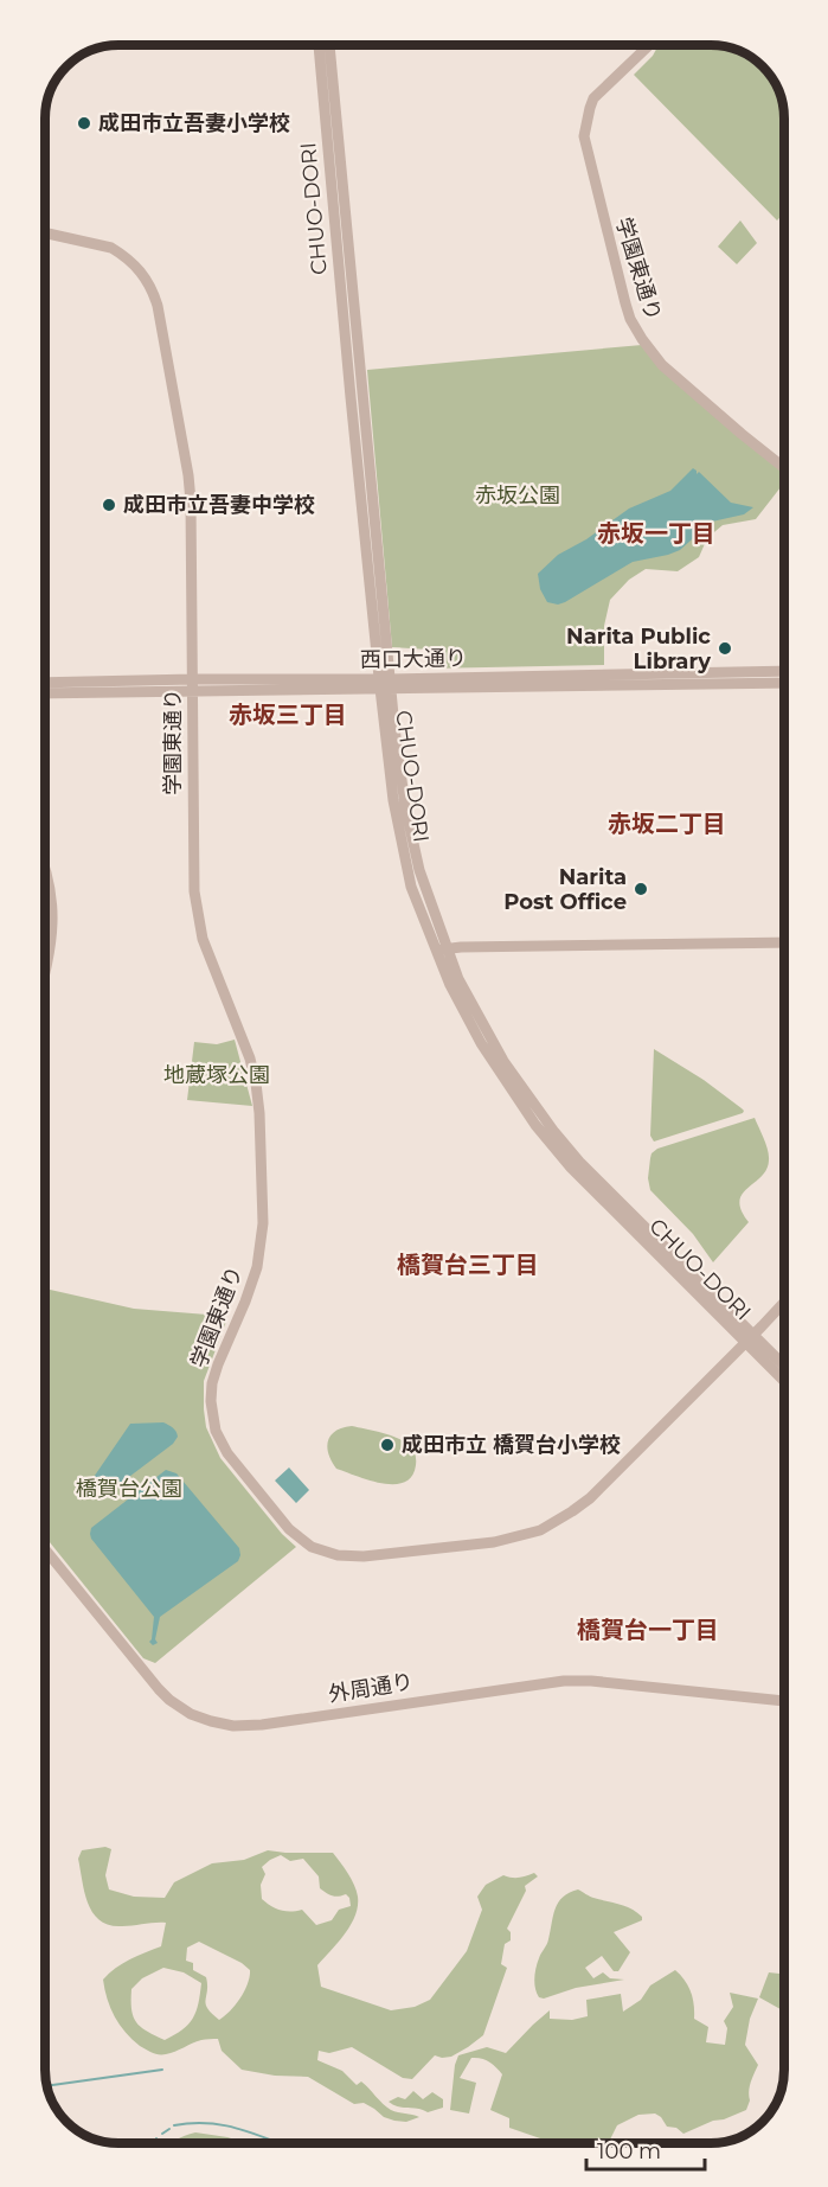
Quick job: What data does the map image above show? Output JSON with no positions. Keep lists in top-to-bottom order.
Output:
{
  "streets": {
    "street": [
      "CHUO-DORI",
      "学園東通り",
      "西口大通り",
      "外周通り"
    ]
  },
  "crossings": [
    ["CHUO-DORI", "学園東通り"],
    ["CHUO-DORI", "西口大通り"],
    ["学園東通り", "西口大通り"]
  ],
  "districts": [
    "赤坂一丁目",
    "赤坂三丁目",
    "赤坂二丁目",
    "橋賀台三丁目",
    "橋賀台一丁目"
  ],
  "parks": ["赤坂公園", "地蔵塚公園", "橋賀台公園"],
  "places": [
    "成田市立吾妻小学校",
    "成田市立吾妻中学校",
    "Narita Public Library",
    "Narita Post Office",
    "成田市立 橋賀台小学校"
  ],
  "scale_bar": "100 m"
}
